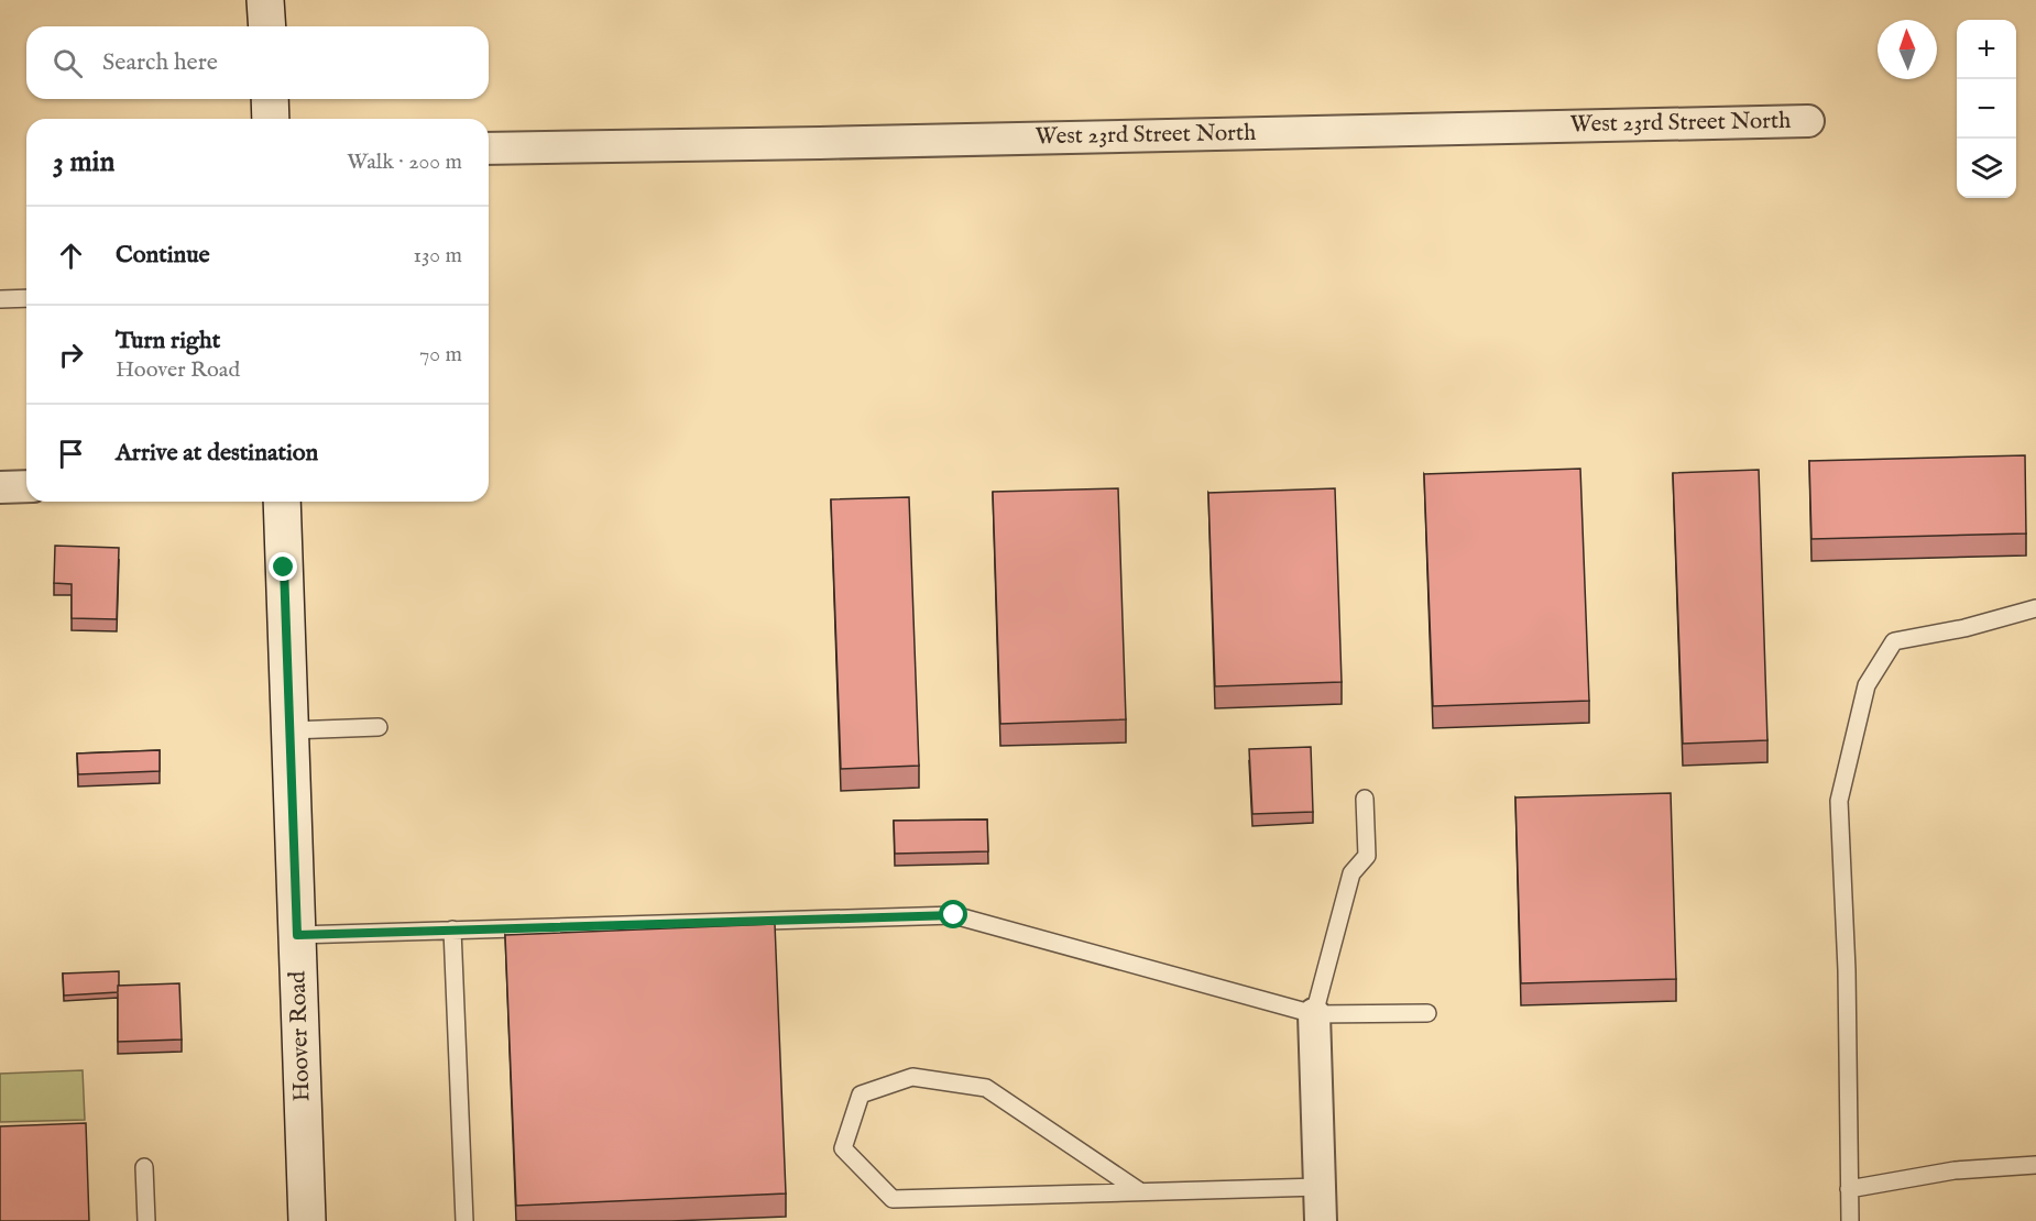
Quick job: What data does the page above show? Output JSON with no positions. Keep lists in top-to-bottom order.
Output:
{
  "streets": {
    "street": ["West 23rd Street North", "Hoover Road"]
  },
  "north": "top",
  "page": {
    "map_buttons": ["+", "−"],
    "search": "Search here",
    "heading": ["3 min", "Walk · 200 m"],
    "list": [
      ["Continue", "130 m"],
      ["Turn right", "Hoover Road", "70 m"],
      "Arrive at destination"
    ]
  }
}
